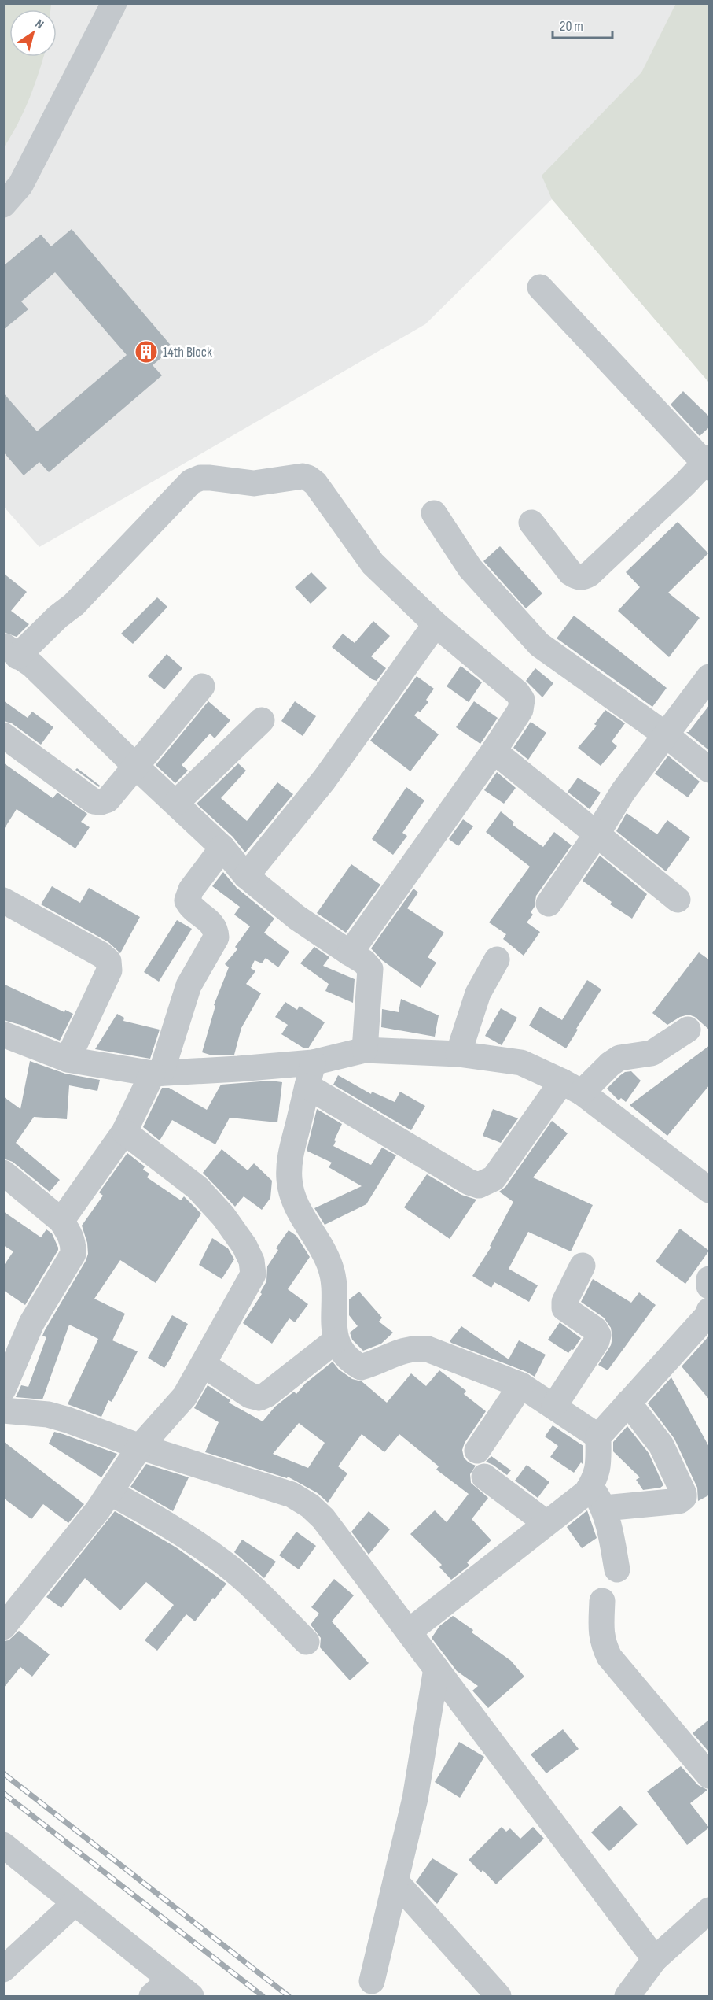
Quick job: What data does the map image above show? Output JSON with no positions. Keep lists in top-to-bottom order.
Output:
{
  "places": {
    "building": ["14th Block"]
  },
  "scale_bar": "20 m",
  "north": "top right"
}
